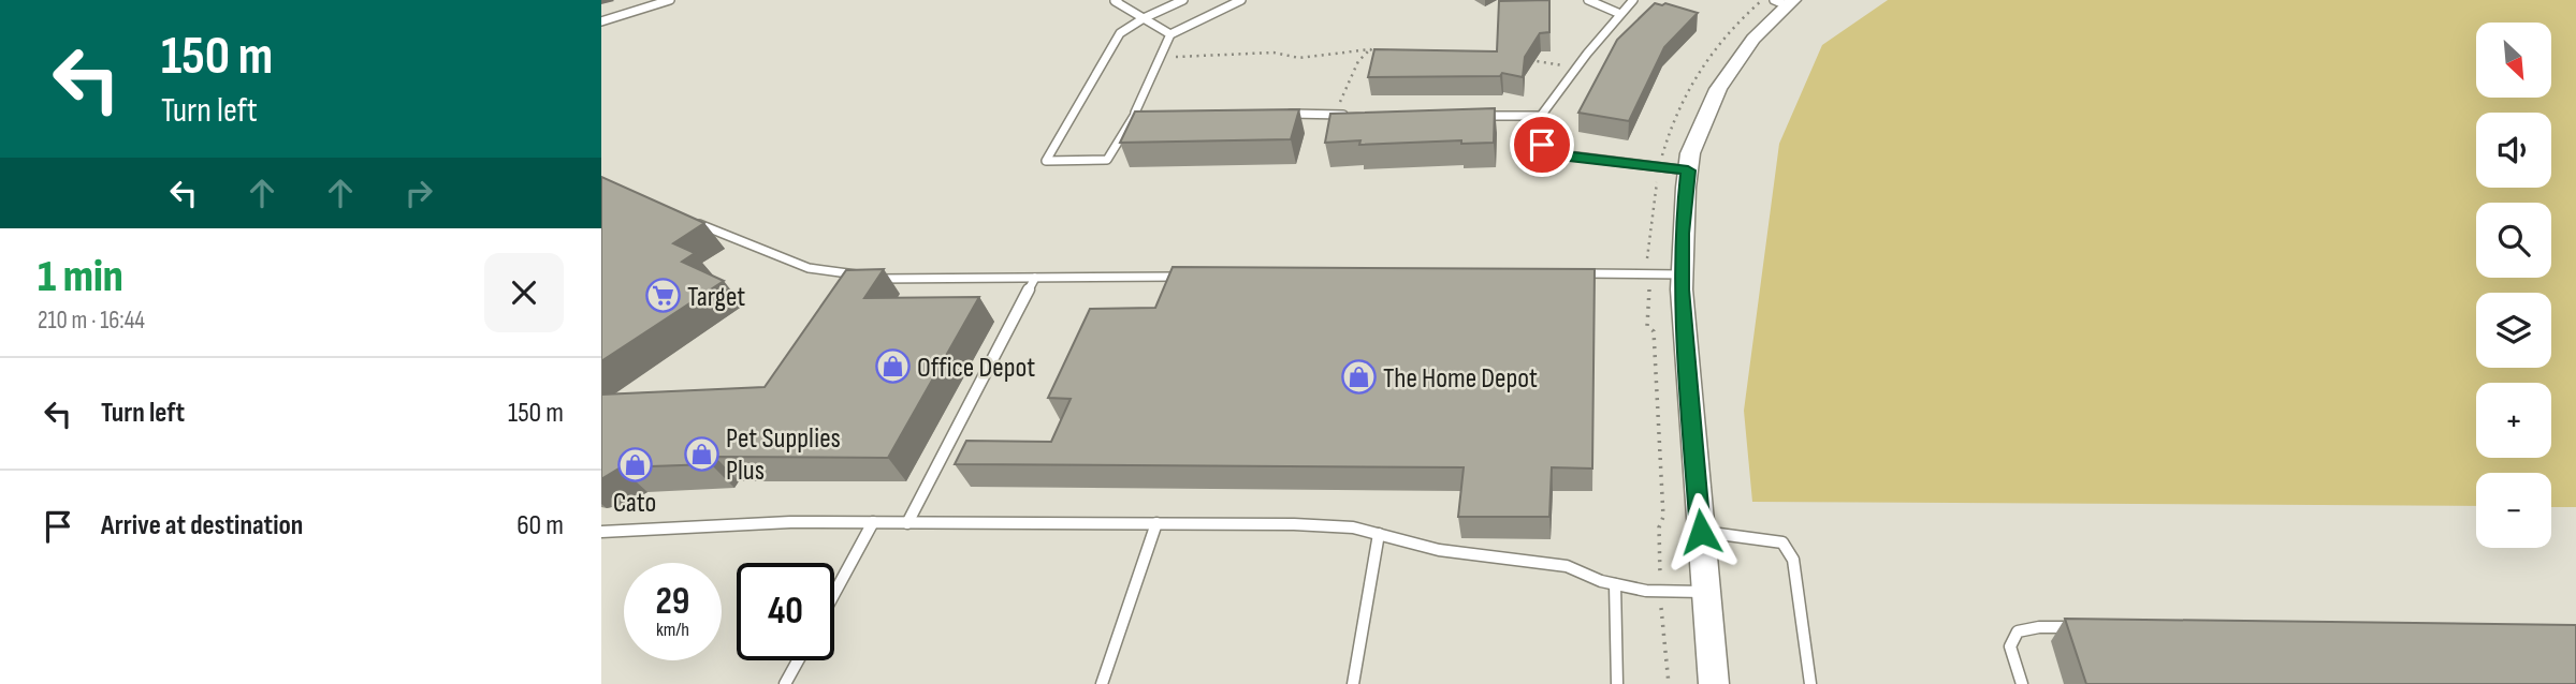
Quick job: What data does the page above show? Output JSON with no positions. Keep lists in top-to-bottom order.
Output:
{
  "places": {
    "supermarket": ["Target"],
    "shop": [
      "Office Depot",
      "The Home Depot",
      "Pet Supplies Plus",
      "Cato"
    ]
  },
  "north": "bottom right",
  "page": {
    "turn": ["150 m", "Turn left"],
    "map_buttons": ["+", "−"],
    "heading": ["1 min", "210 m · 16:44"],
    "list": [
      {
        "name": "Turn left",
        "value": "150 m"
      },
      {
        "name": "Arrive at destination",
        "value": "60 m"
      }
    ],
    "speed": "29 km/h",
    "limit": "40"
  }
}
